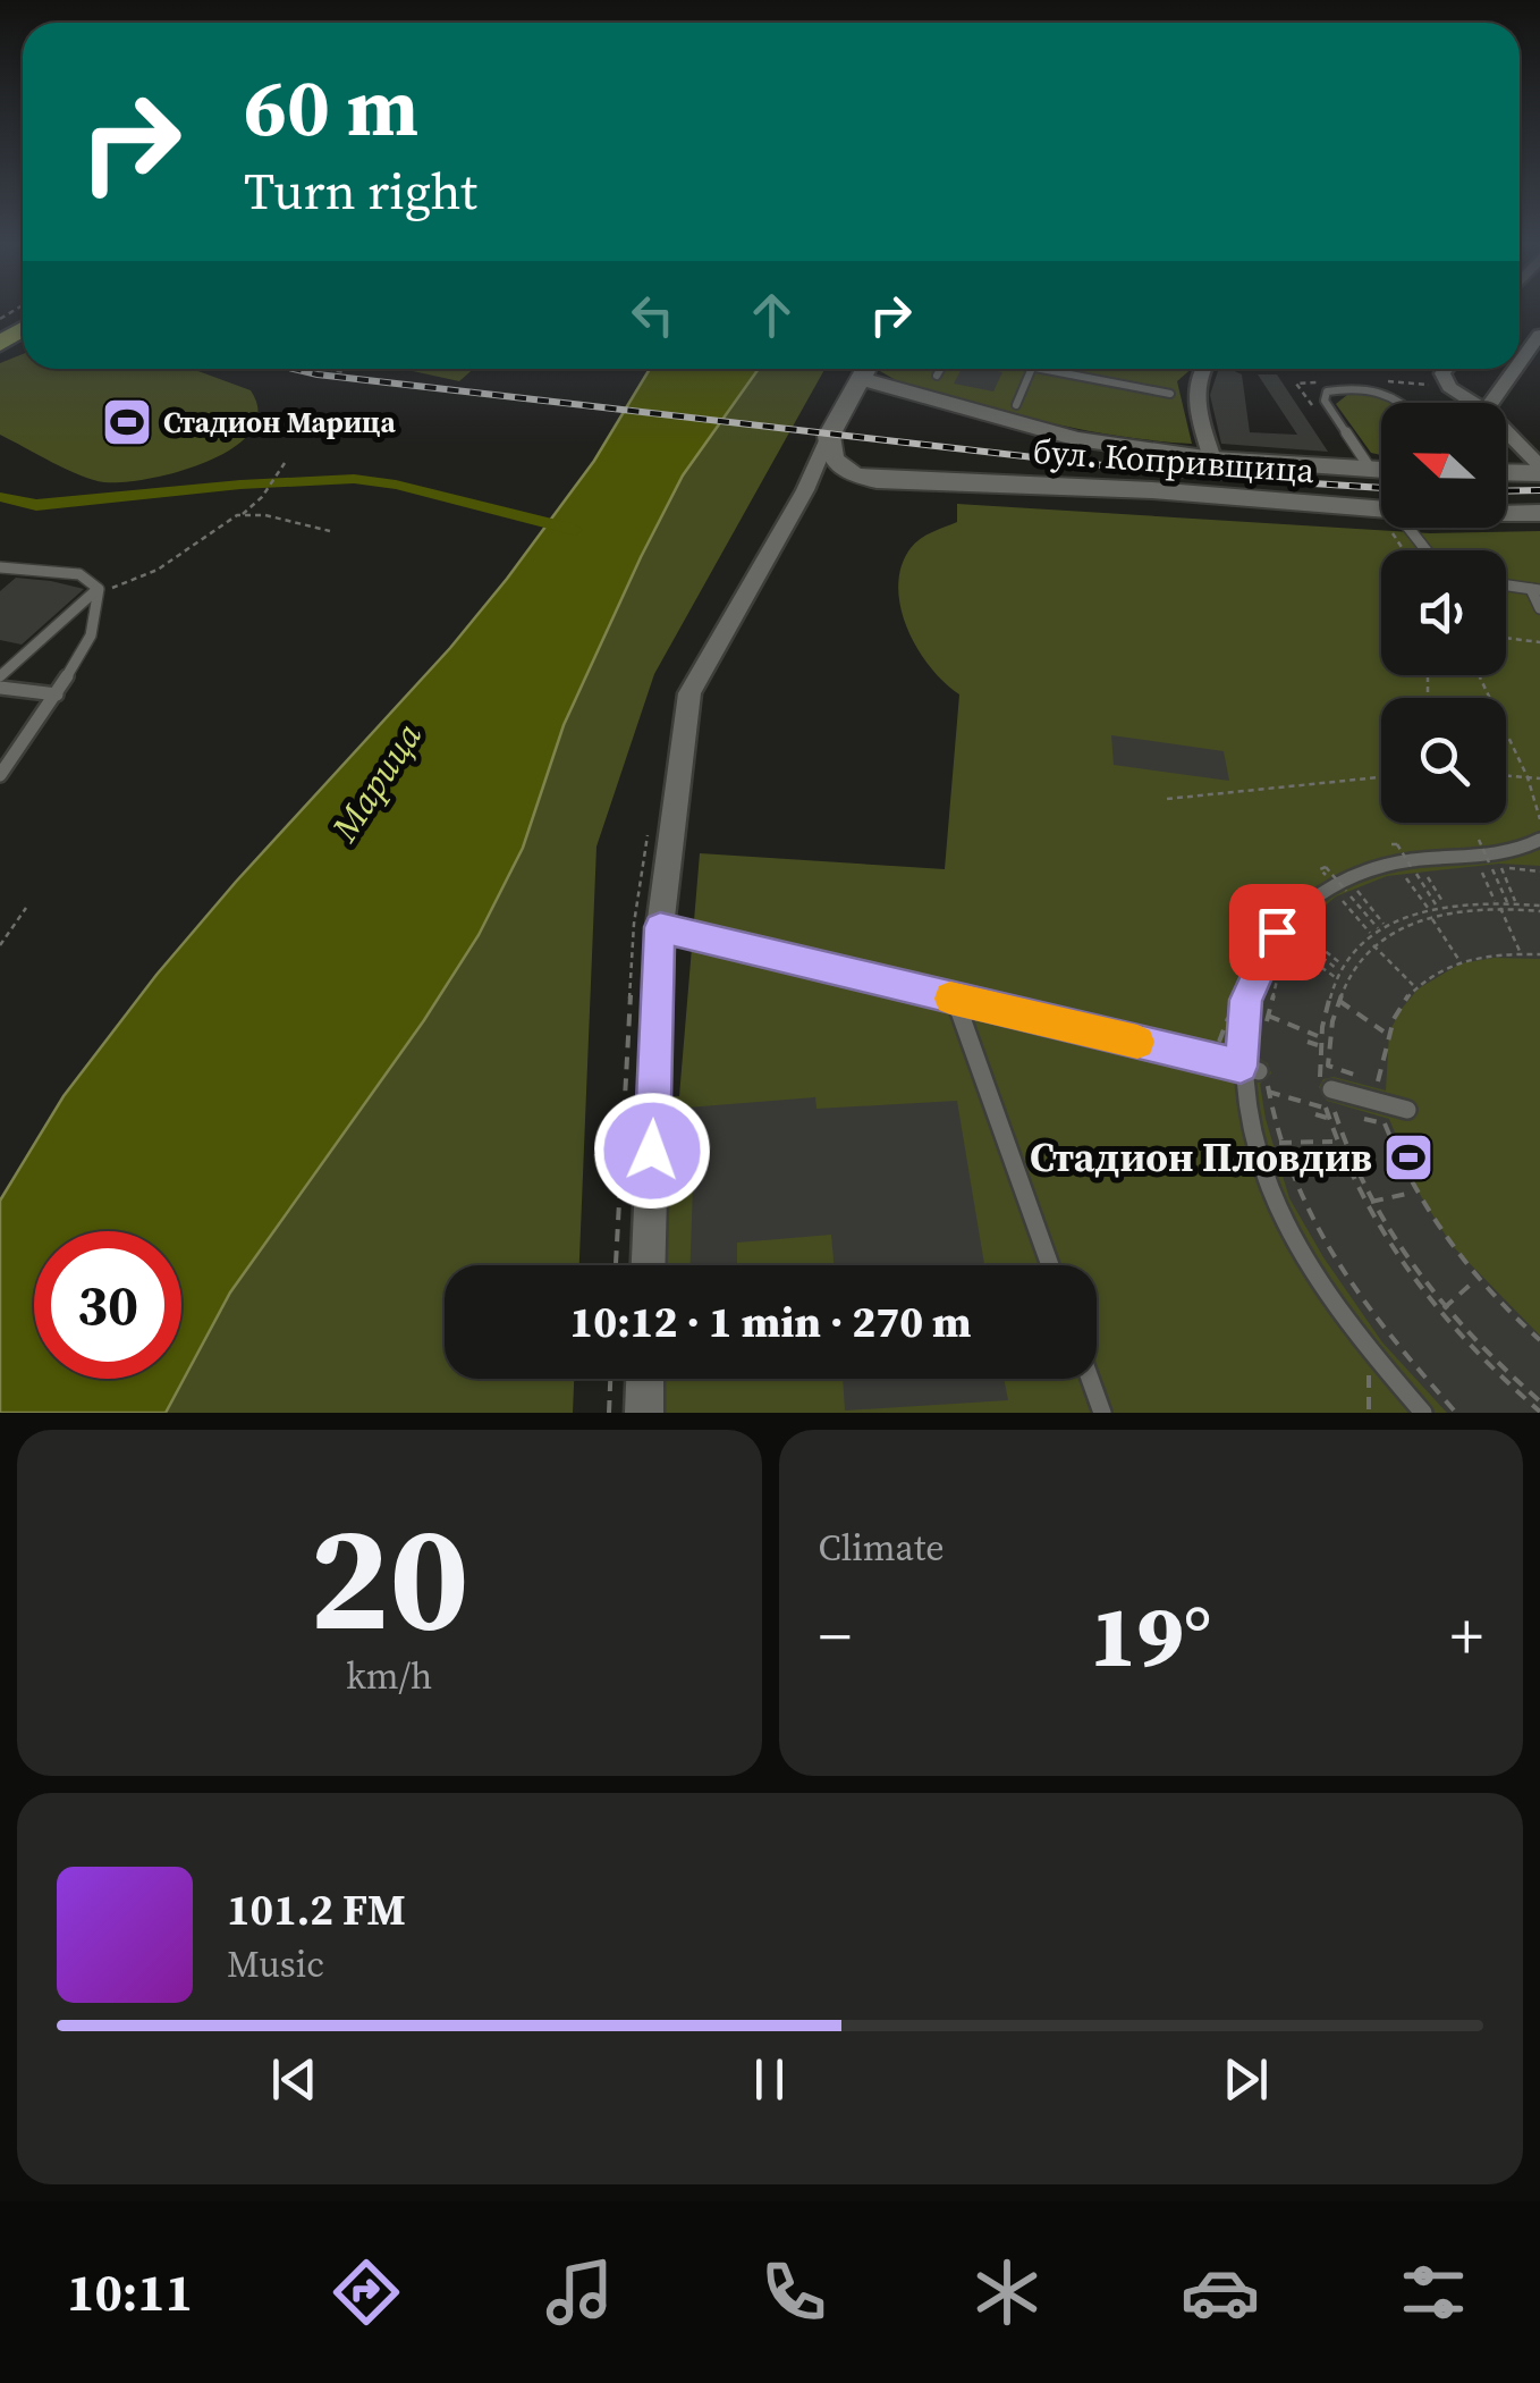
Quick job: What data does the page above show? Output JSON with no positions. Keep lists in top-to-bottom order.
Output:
{
  "streets": {
    "main road": ["бул. Копривщица"]
  },
  "water": ["Марица"],
  "places": {
    "sports": ["Стадион Марица", "Стадион Пловдив"]
  },
  "north": "left",
  "page": {
    "turn": ["60 m", "Turn right"],
    "limit": "30",
    "trip": "10:12 · 1 min · 270 m",
    "tile": [
      ["20", "km/h"],
      "Climate"
    ],
    "heat": ["−", "19°", "+"],
    "song": ["101.2 FM", "Music"],
    "tabs": "10:11"
  }
}
